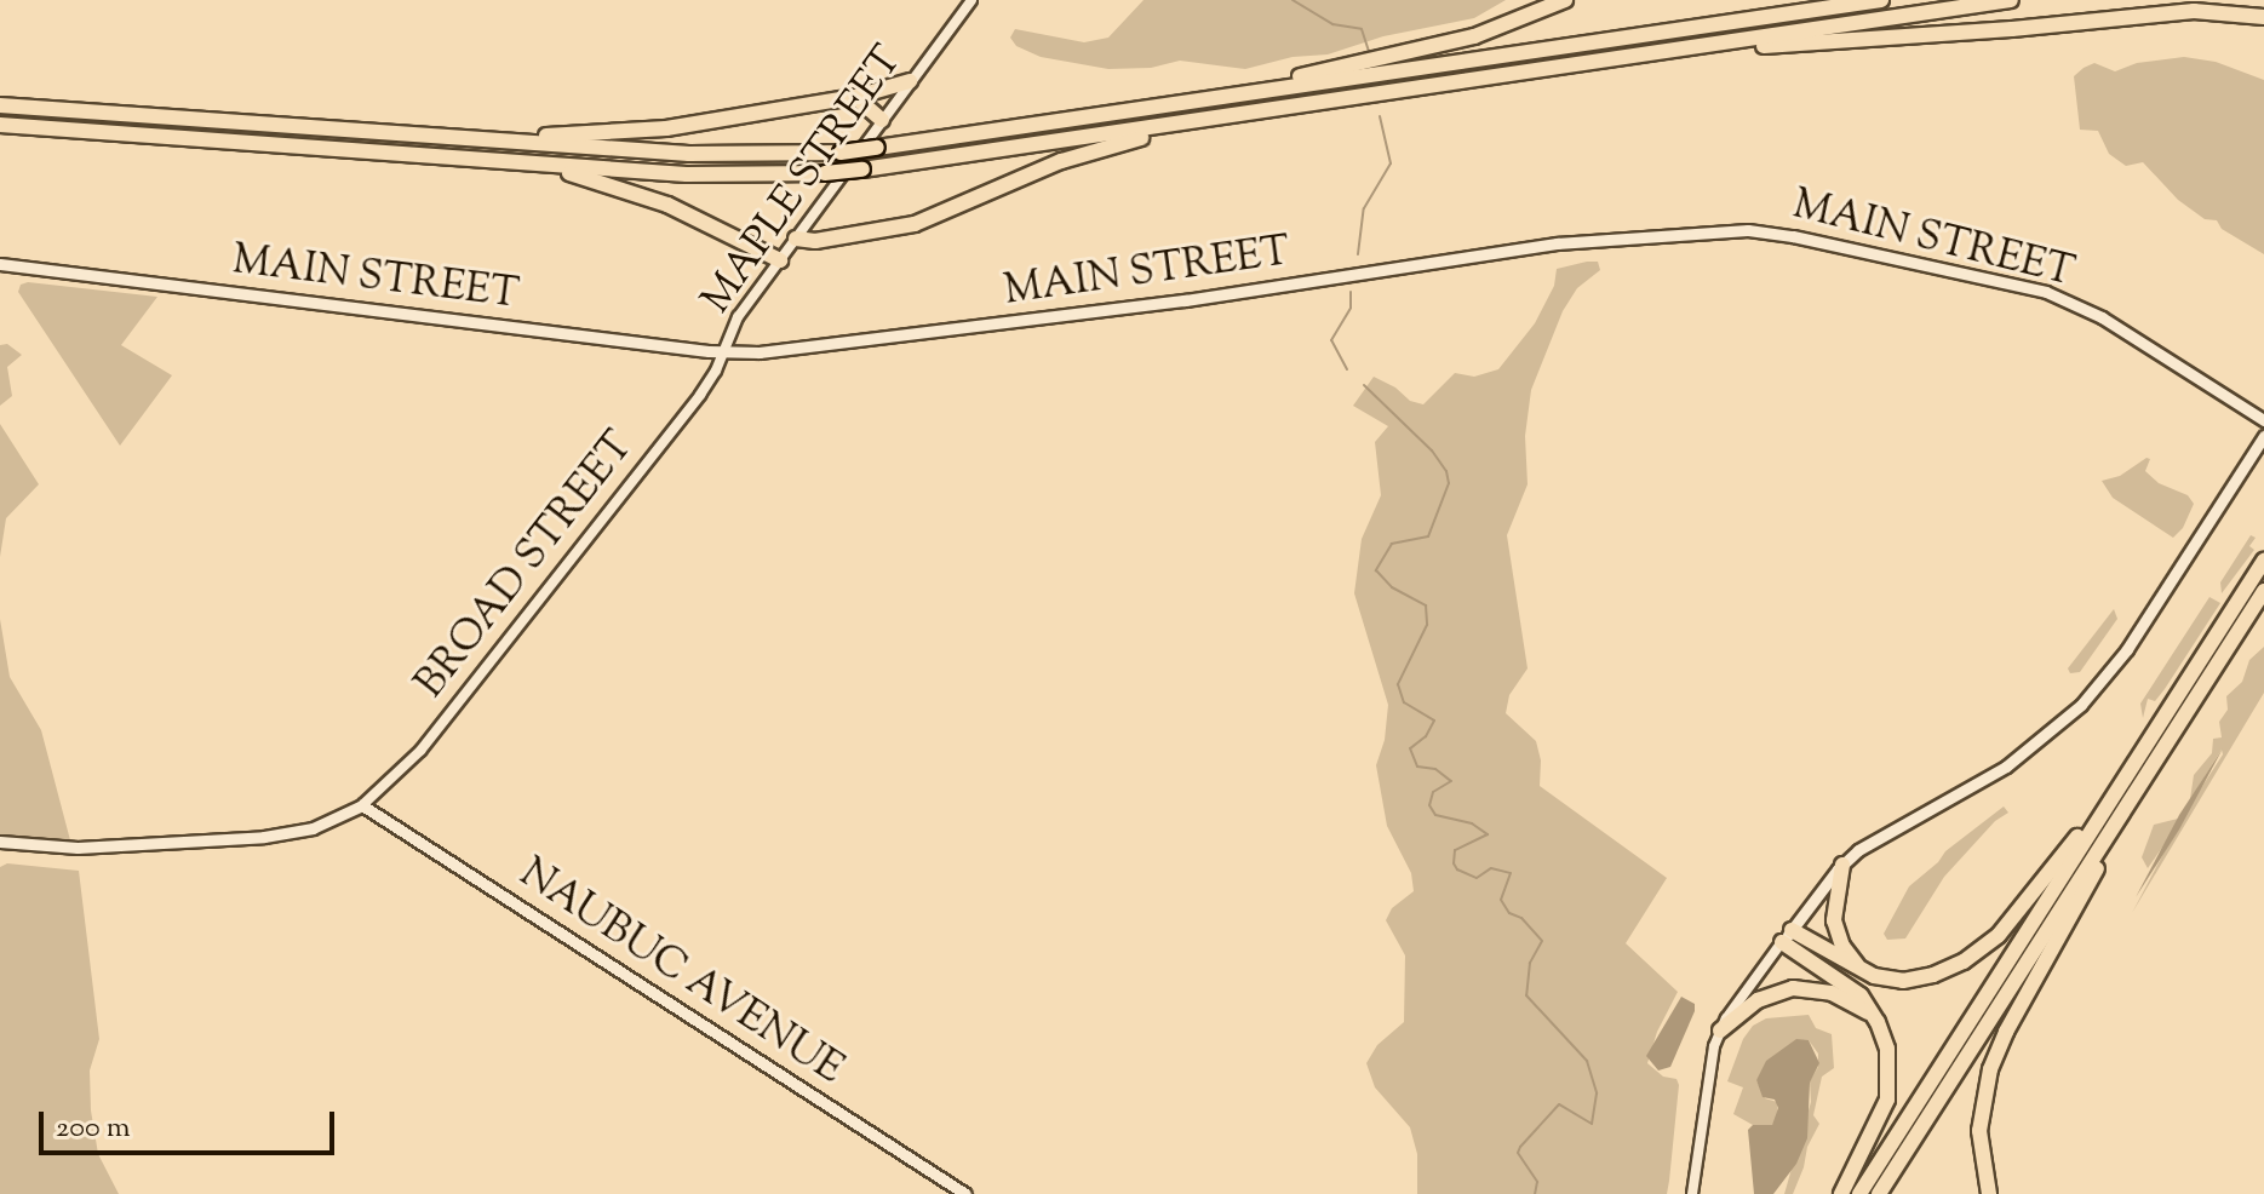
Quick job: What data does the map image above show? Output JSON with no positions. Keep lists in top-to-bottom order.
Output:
{
  "streets": {
    "main road": ["MAIN STREET", "NAUBUC AVENUE"],
    "street": ["MAPLE STREET", "BROAD STREET"]
  },
  "crossings": [
    ["MAPLE STREET", "MAIN STREET"],
    ["MAPLE STREET", "BROAD STREET"],
    ["MAIN STREET", "BROAD STREET"],
    ["BROAD STREET", "NAUBUC AVENUE"]
  ],
  "scale_bar": "200 m"
}
